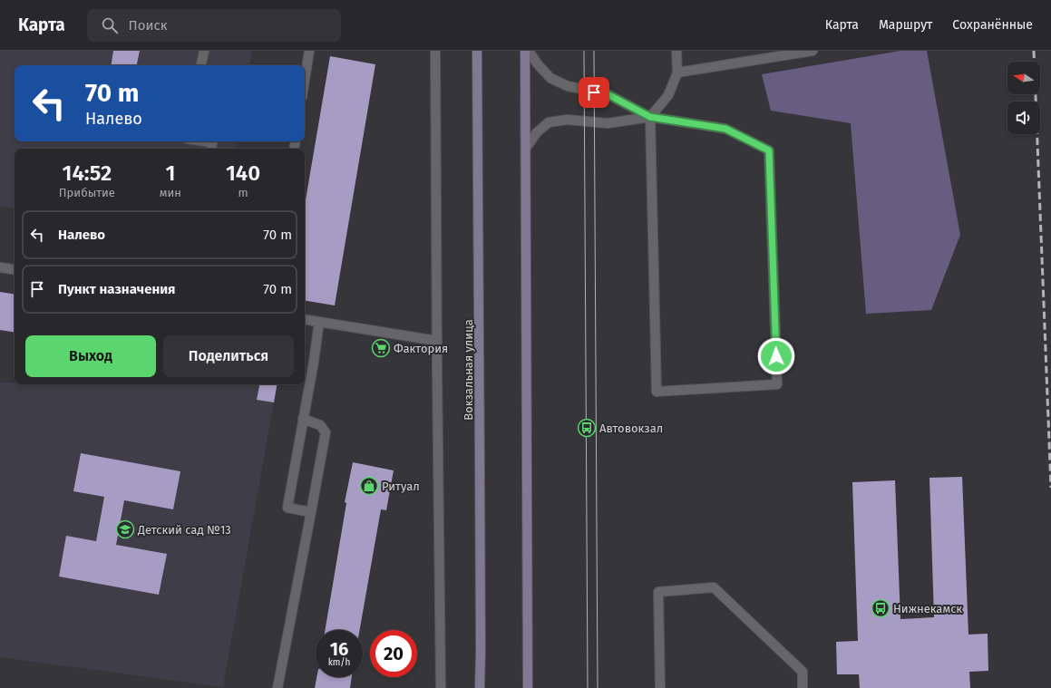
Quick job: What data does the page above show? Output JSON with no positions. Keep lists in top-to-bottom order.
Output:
{
  "streets": {
    "main road": ["Вокзальная улица"]
  },
  "places": {
    "supermarket": ["Фактория"],
    "bus stop": ["Автовокзал", "Нижнекамск"],
    "shop": ["Ритуал"],
    "school or university": ["Детский сад №13"]
  },
  "north": "left",
  "page": {
    "header": "Карта",
    "search": "Поиск",
    "nav": ["Карта", "Маршрут", "Сохранённые"],
    "turn": ["70 m", "Налево"],
    "eta": [
      "14:52",
      "Прибытие",
      "1",
      "мин",
      "140",
      "m"
    ],
    "list": [
      {
        "name": "Налево",
        "value": "70 m"
      },
      {
        "name": "Пункт назначения",
        "value": "70 m"
      }
    ],
    "buttons": ["Выход", "Поделиться"],
    "speed": "16 km/h",
    "limit": "20"
  }
}
